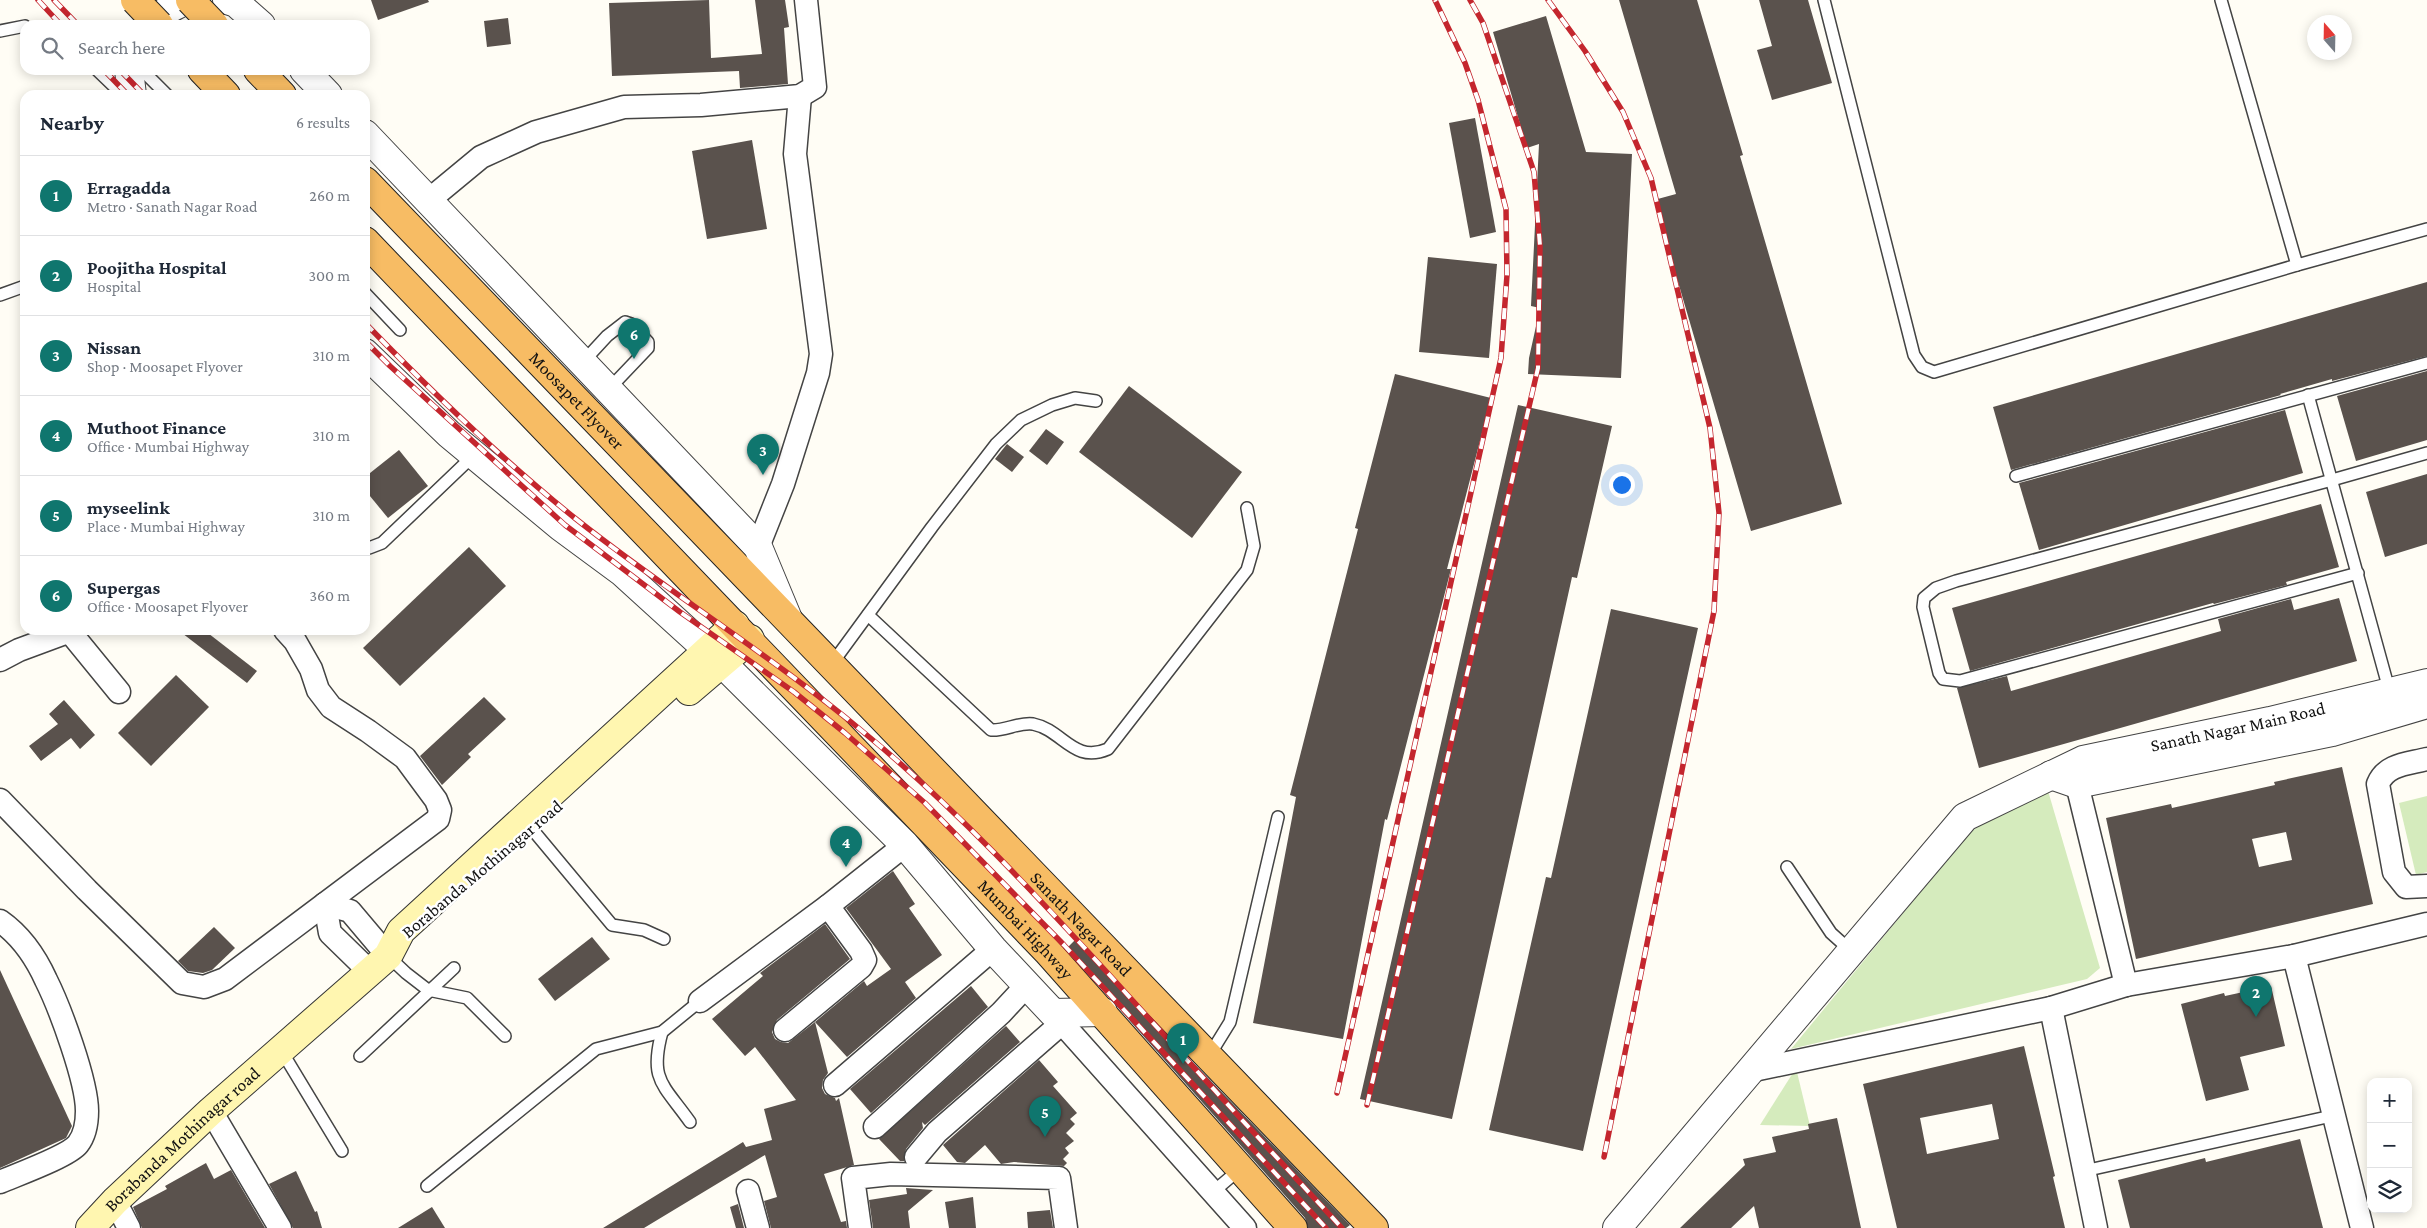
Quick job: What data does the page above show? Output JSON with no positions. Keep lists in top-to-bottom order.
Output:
{
  "streets": {
    "highway": ["Moosapet Flyover", "Sanath Nagar Road", "Mumbai Highway"],
    "main road": ["Borabanda Mothinagar road"],
    "street": ["Sanath Nagar Main Road"]
  },
  "crossings": [
    ["Moosapet Flyover", "Sanath Nagar Road"],
    ["Borabanda Mothinagar road", "Mumbai Highway"]
  ],
  "north": "top",
  "page": {
    "search": "Search here",
    "heading": ["Nearby", "6 results"],
    "list": [
      {
        "mark": "1",
        "name": "Erragadda",
        "note": "Metro · Sanath Nagar Road",
        "value": "260 m"
      },
      {
        "mark": "2",
        "name": "Poojitha Hospital",
        "note": "Hospital",
        "value": "300 m"
      },
      {
        "mark": "3",
        "name": "Nissan",
        "note": "Shop · Moosapet Flyover",
        "value": "310 m"
      },
      {
        "mark": "4",
        "name": "Muthoot Finance",
        "note": "Office · Mumbai Highway",
        "value": "310 m"
      },
      {
        "mark": "5",
        "name": "myseelink",
        "note": "Place · Mumbai Highway",
        "value": "310 m"
      },
      {
        "mark": "6",
        "name": "Supergas",
        "note": "Office · Moosapet Flyover",
        "value": "360 m"
      }
    ],
    "pins": [
      "6",
      "3",
      "4",
      "2",
      "1",
      "5"
    ],
    "map_buttons": ["+", "−"]
  }
}
